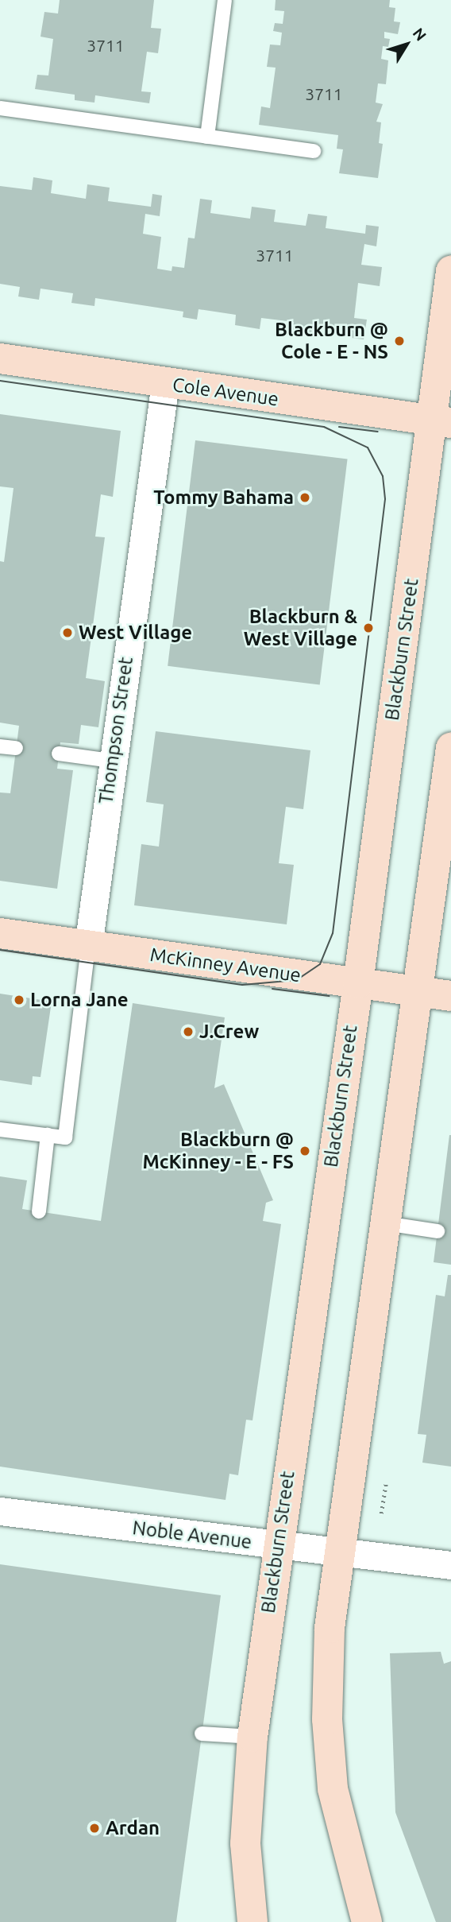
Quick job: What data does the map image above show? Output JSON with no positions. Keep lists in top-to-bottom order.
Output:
{
  "streets": {
    "street": [
      "Cole Avenue",
      "Blackburn Street",
      "Thompson Street",
      "McKinney Avenue",
      "Noble Avenue"
    ]
  },
  "crossings": [
    ["Cole Avenue", "Blackburn Street"],
    ["Cole Avenue", "Thompson Street"],
    ["Blackburn Street", "McKinney Avenue"],
    ["Blackburn Street", "Noble Avenue"],
    ["Thompson Street", "McKinney Avenue"]
  ],
  "places": [
    "Blackburn @ Cole - E - NS",
    "Tommy Bahama",
    "Blackburn & West Village",
    "West Village",
    "Lorna Jane",
    "J.Crew",
    "Blackburn @ McKinney - E - FS",
    "Ardan"
  ],
  "house_numbers": ["3711", "3711", "3711"],
  "north": "top right"
}
